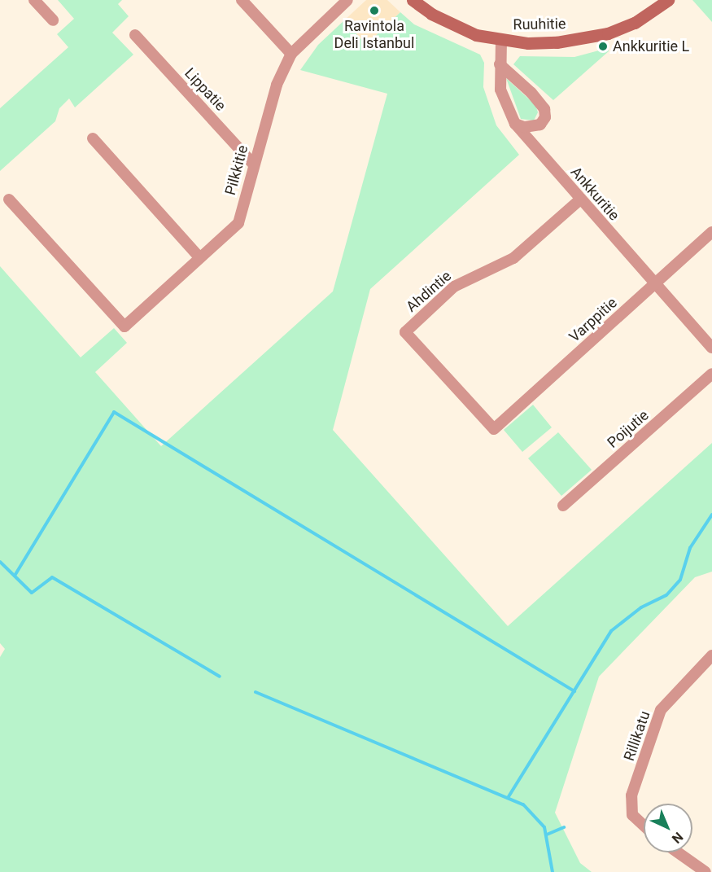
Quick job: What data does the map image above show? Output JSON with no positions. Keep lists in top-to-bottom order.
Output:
{
  "streets": {
    "street": [
      "Ruuhitie",
      "Lippatie",
      "Pilkkitie",
      "Ankkuritie",
      "Ahdintie",
      "Varppitie",
      "Poijutie",
      "Rillikatu"
    ]
  },
  "crossings": [
    ["Ruuhitie", "Ankkuritie"],
    ["Lippatie", "Pilkkitie"],
    ["Ankkuritie", "Ahdintie"],
    ["Ankkuritie", "Varppitie"],
    ["Ahdintie", "Varppitie"]
  ],
  "places": ["Ravintola Deli Istanbul", "Ankkuritie L"],
  "north": "bottom right"
}
